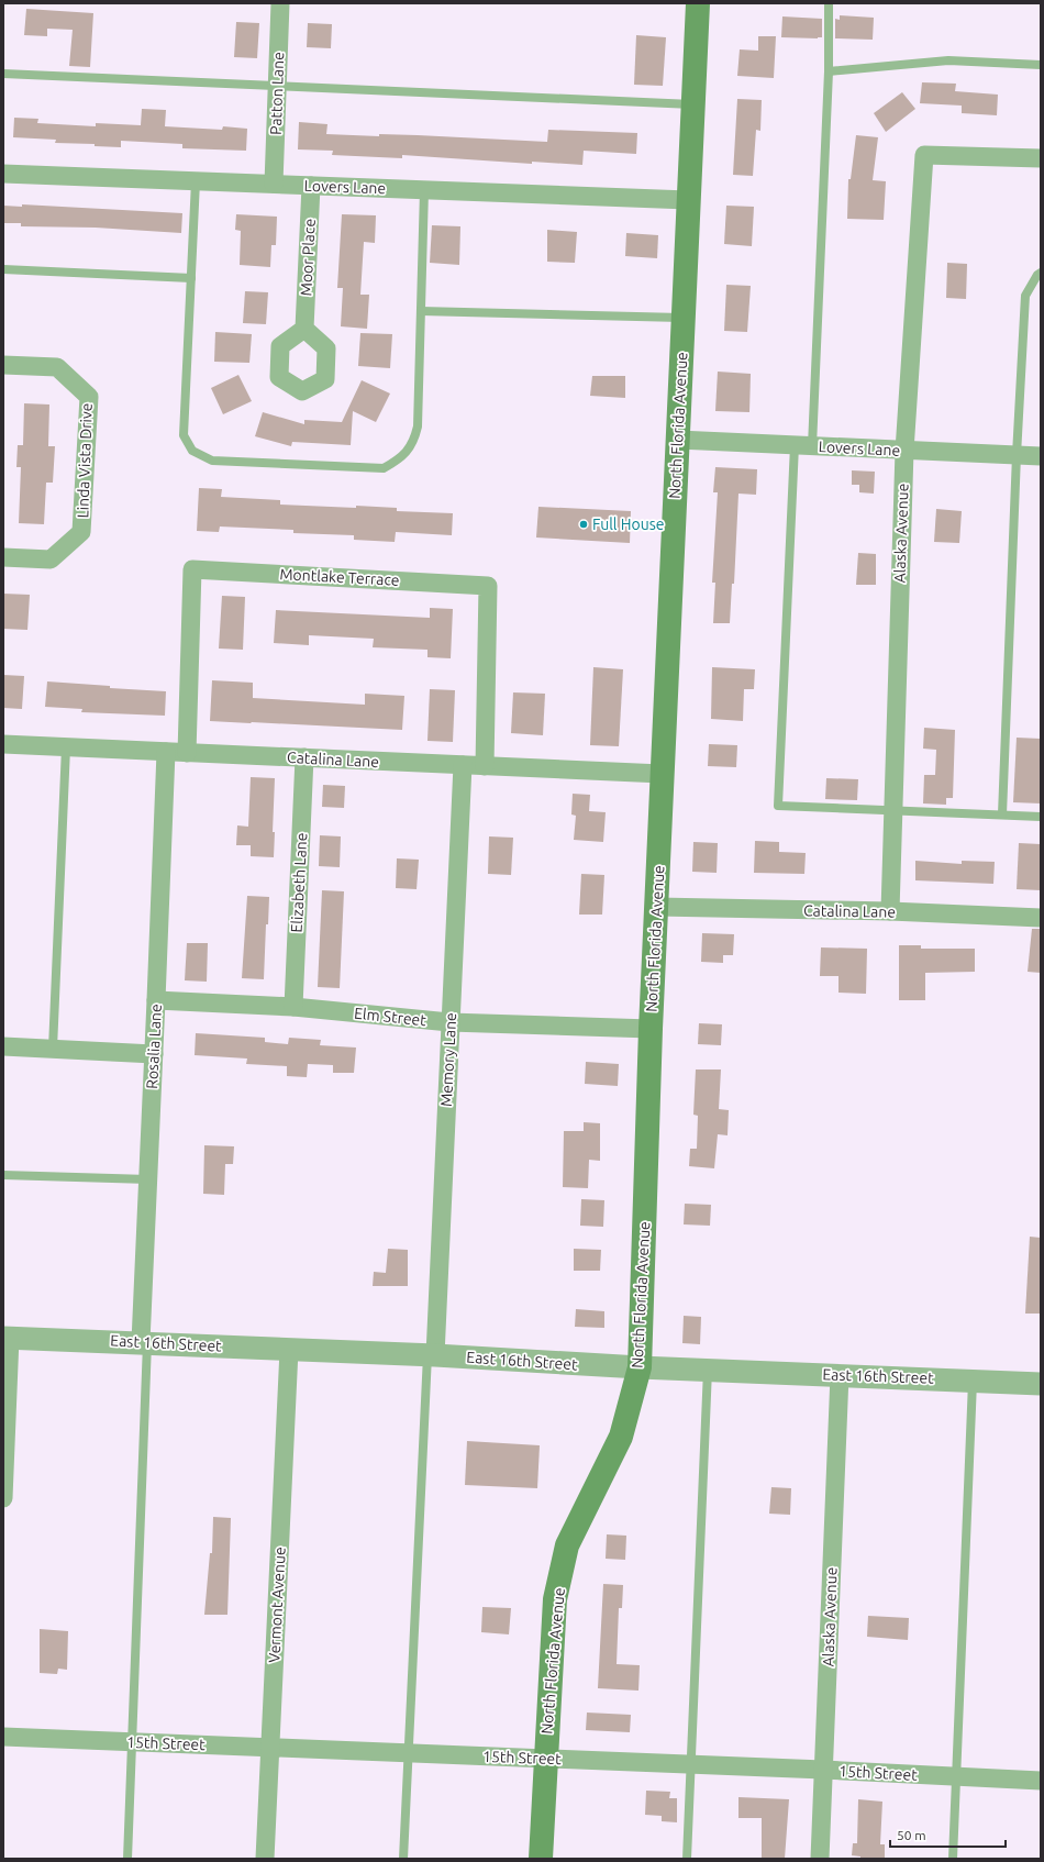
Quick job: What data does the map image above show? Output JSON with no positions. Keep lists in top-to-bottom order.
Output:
{
  "streets": {
    "main road": ["North Florida Avenue"],
    "street": [
      "Patton Lane",
      "Lovers Lane",
      "Moor Place",
      "Linda Vista Drive",
      "Alaska Avenue",
      "Montlake Terrace",
      "Catalina Lane",
      "Elizabeth Lane",
      "Elm Street",
      "Rosalia Lane",
      "Memory Lane",
      "East 16th Street",
      "Vermont Avenue",
      "15th Street"
    ]
  },
  "crossings": [
    ["Patton Lane", "Lovers Lane"],
    ["Lovers Lane", "Moor Place"],
    ["Lovers Lane", "North Florida Avenue"],
    ["Lovers Lane", "Alaska Avenue"],
    ["North Florida Avenue", "Catalina Lane"],
    ["North Florida Avenue", "Elm Street"],
    ["North Florida Avenue", "East 16th Street"],
    ["North Florida Avenue", "15th Street"],
    ["Alaska Avenue", "Catalina Lane"],
    ["Alaska Avenue", "East 16th Street"],
    ["Alaska Avenue", "15th Street"],
    ["Montlake Terrace", "Catalina Lane"],
    ["Catalina Lane", "Elizabeth Lane"],
    ["Catalina Lane", "Rosalia Lane"],
    ["Catalina Lane", "Memory Lane"],
    ["Elizabeth Lane", "Elm Street"],
    ["Elm Street", "Rosalia Lane"],
    ["Elm Street", "Memory Lane"],
    ["Rosalia Lane", "East 16th Street"],
    ["Memory Lane", "East 16th Street"],
    ["East 16th Street", "Vermont Avenue"],
    ["Vermont Avenue", "15th Street"]
  ],
  "places": ["Full House"],
  "scale_bar": "50 m"
}
